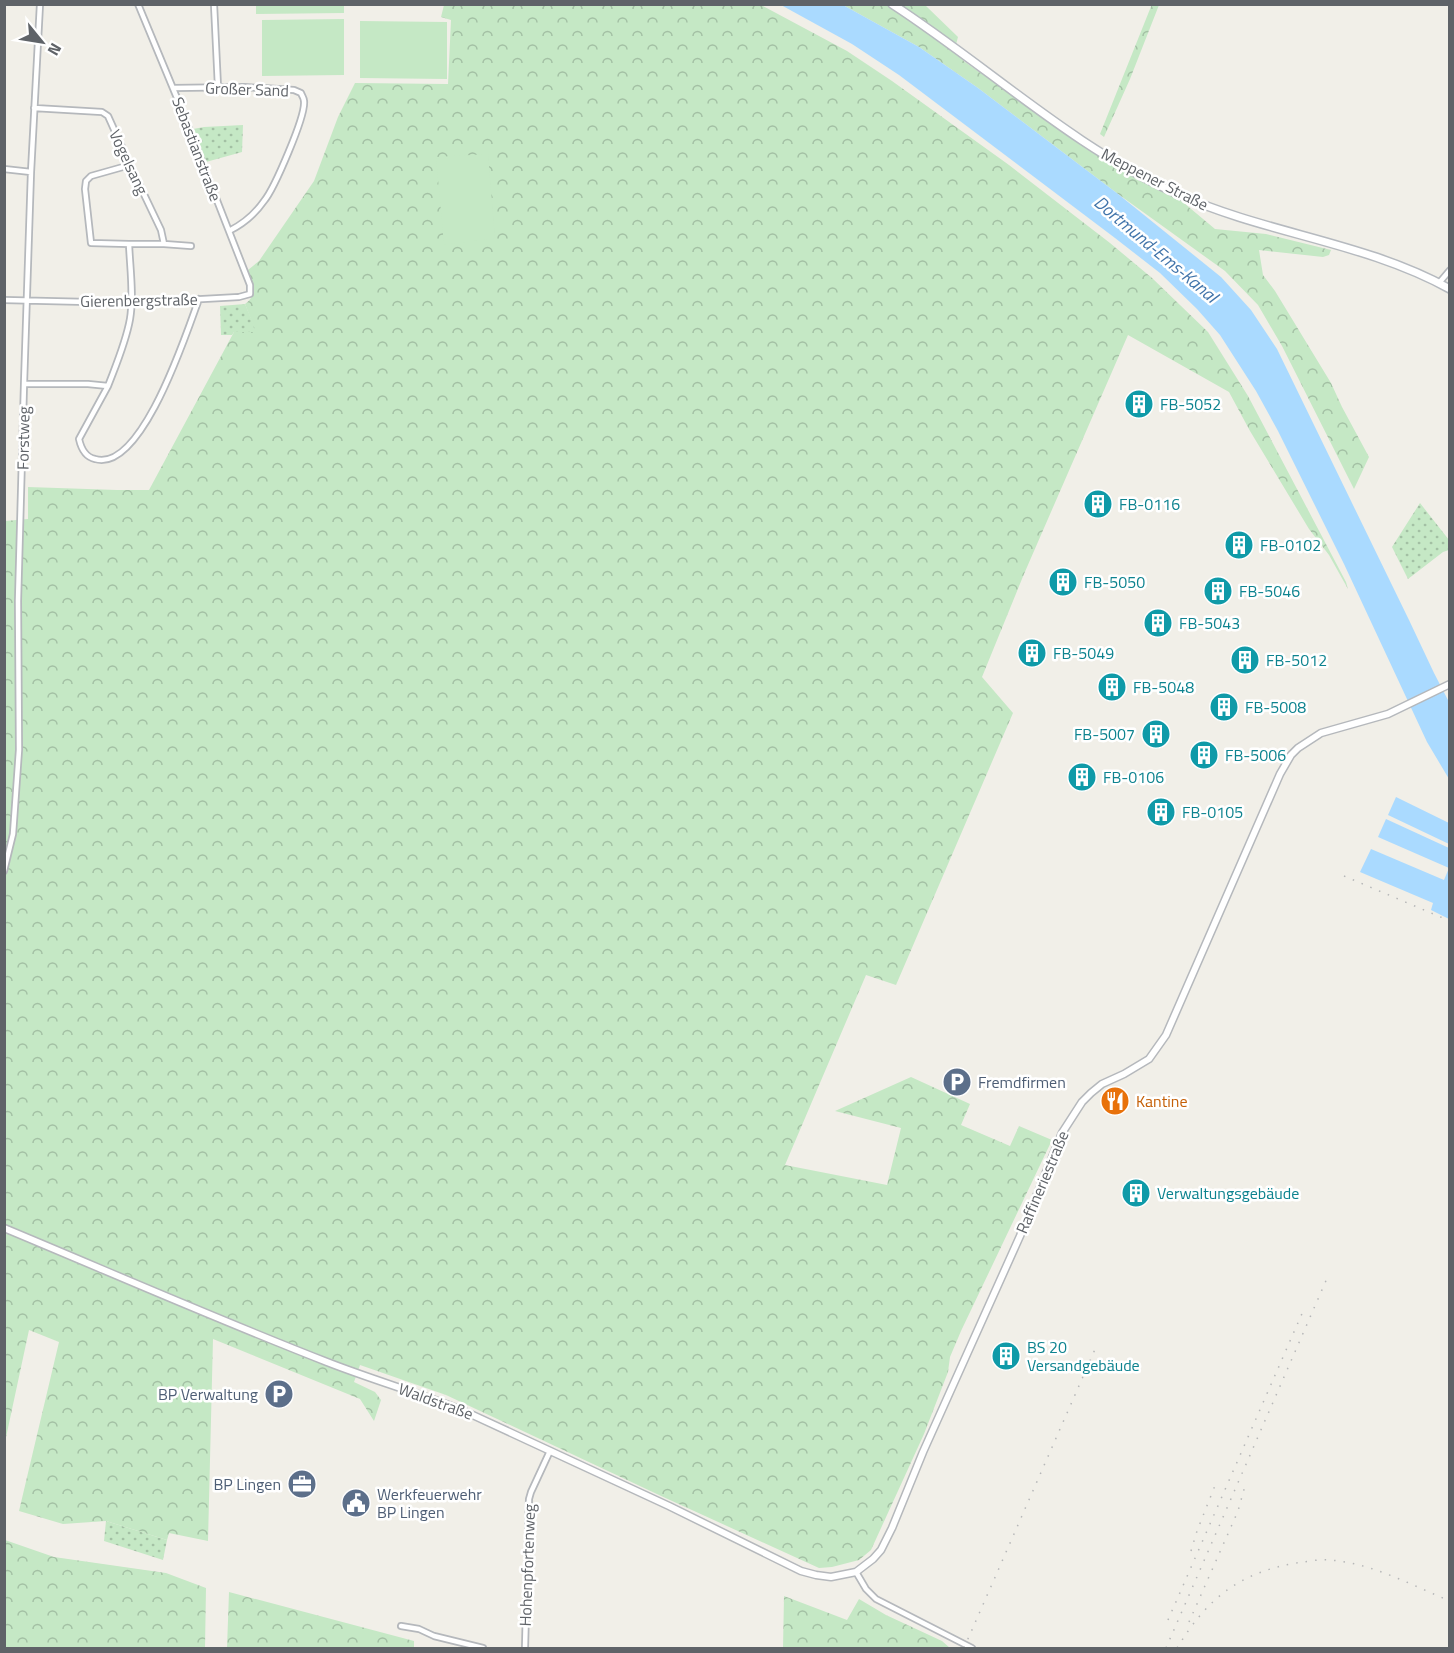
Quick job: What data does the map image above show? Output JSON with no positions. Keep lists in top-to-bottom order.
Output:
{
  "streets": {
    "main road": ["Meppener Straße"],
    "street": [
      "Großer Sand",
      "Sebastianstraße",
      "Vogelsang",
      "Gierenbergstraße",
      "Forstweg",
      "Raffineriestraße",
      "Waldstraße",
      "Hohenpfortenweg"
    ]
  },
  "crossings": [
    ["Großer Sand", "Sebastianstraße"],
    ["Sebastianstraße", "Gierenbergstraße"],
    ["Vogelsang", "Forstweg"],
    ["Gierenbergstraße", "Forstweg"],
    ["Raffineriestraße", "Waldstraße"],
    ["Waldstraße", "Hohenpfortenweg"]
  ],
  "water": ["Dortmund-Ems-Kanal"],
  "places": {
    "building": [
      "FB-5052",
      "FB-0116",
      "FB-0102",
      "FB-5050",
      "FB-5046",
      "FB-5043",
      "FB-5049",
      "FB-5012",
      "FB-5048",
      "FB-5008",
      "FB-5007",
      "FB-5006",
      "FB-0106",
      "FB-0105",
      "Verwaltungsgebäude",
      "BS 20 Versandgebäude"
    ],
    "parking": ["Fremdfirmen", "BP Verwaltung"],
    "restaurant": ["Kantine"],
    "office": ["BP Lingen"],
    "public building": ["Werkfeuerwehr BP Lingen"]
  },
  "north": "bottom right"
}
